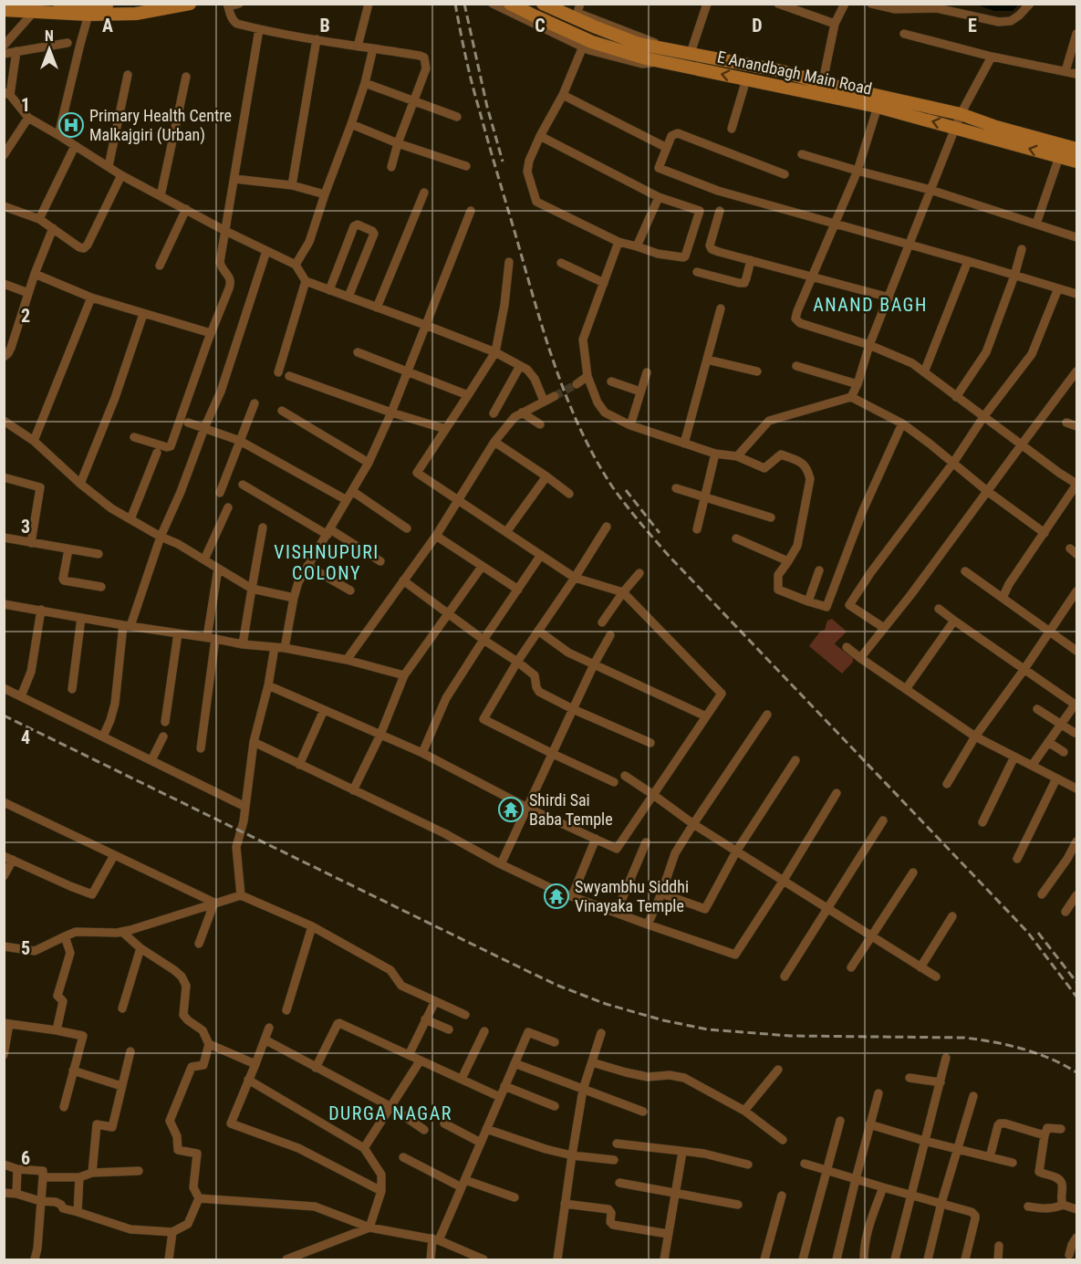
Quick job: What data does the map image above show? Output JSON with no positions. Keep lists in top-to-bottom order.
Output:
{
  "streets": {
    "street": ["E Anandbagh Main Road"]
  },
  "districts": ["ANAND BAGH", "VISHNUPURI COLONY", "DURGA NAGAR"],
  "places": {
    "hospital": ["Primary Health Centre Malkajgiri (Urban)"],
    "temple": ["Shirdi Sai Baba Temple", "Swyambhu Siddhi Vinayaka Temple"]
  },
  "north": "top",
  "grid": {
    "columns": [
      "A",
      "B",
      "C",
      "D",
      "E"
    ],
    "rows": [
      "1",
      "2",
      "3",
      "4",
      "5",
      "6"
    ]
  }
}
